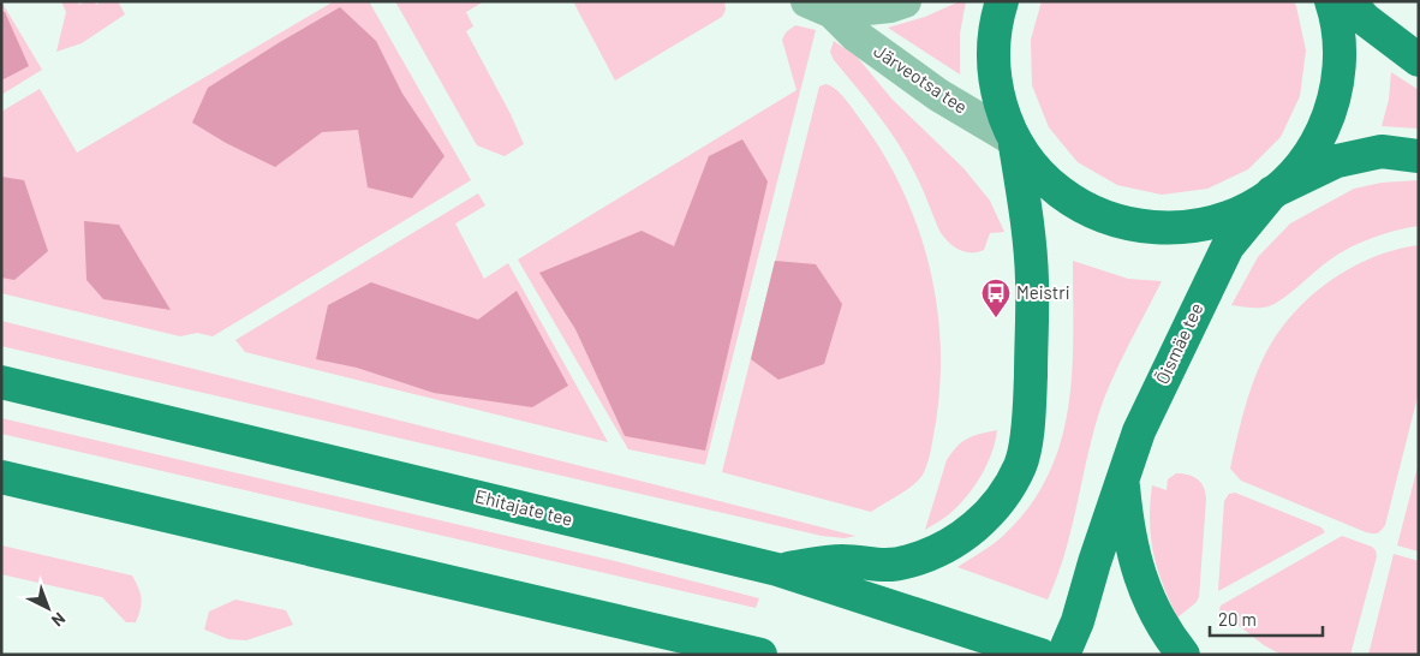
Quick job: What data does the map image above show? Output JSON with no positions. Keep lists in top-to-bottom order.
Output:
{
  "streets": {
    "main road": ["Õismäe tee", "Ehitajate tee"],
    "street": ["Järveotsa tee"]
  },
  "places": {
    "bus stop": ["Meistri"]
  },
  "scale_bar": "20 m",
  "north": "bottom right"
}
